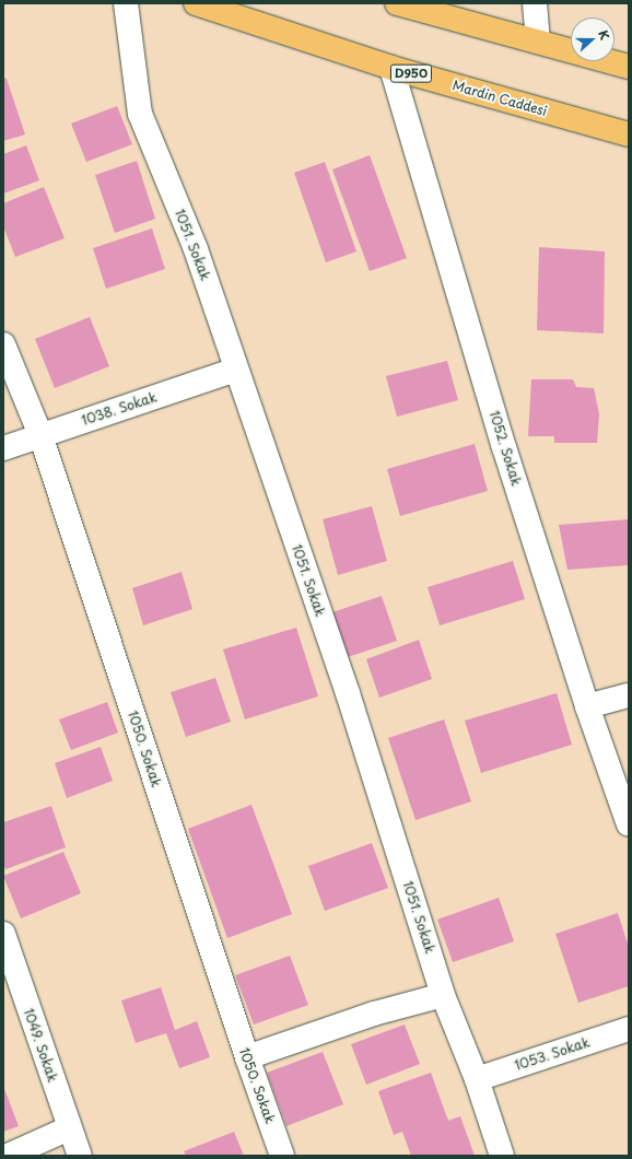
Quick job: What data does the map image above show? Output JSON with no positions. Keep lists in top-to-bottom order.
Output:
{
  "streets": {
    "highway": ["D950", "Mardin Caddesi"],
    "street": [
      "1051. Sokak",
      "1038. Sokak",
      "1052. Sokak",
      "1050. Sokak",
      "1049. Sokak",
      "1053. Sokak"
    ]
  },
  "crossings": [
    ["Mardin Caddesi", "1052. Sokak"],
    ["1051. Sokak", "1038. Sokak"],
    ["1051. Sokak", "1053. Sokak"],
    ["1038. Sokak", "1050. Sokak"]
  ],
  "north": "right"
}
